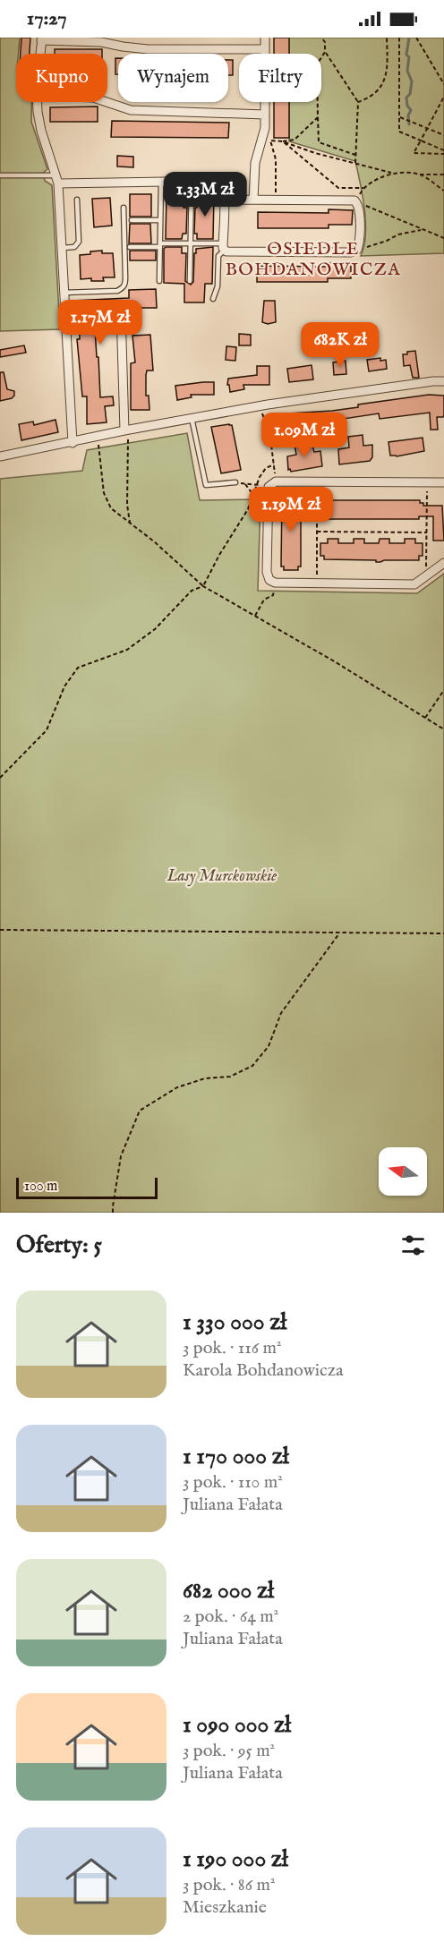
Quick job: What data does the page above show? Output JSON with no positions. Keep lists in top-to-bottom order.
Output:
{
  "districts": ["OSIEDLE BOHDANOWICZA"],
  "parks": ["Lasy Murckowskie"],
  "scale_bar": "100 m",
  "north": "left",
  "page": {
    "status": "17:27",
    "chip": ["Kupno", "Wynajem", "Filtry"],
    "price": [
      "1.33M zł",
      "1.17M zł",
      "682K zł",
      "1.09M zł",
      "1.19M zł"
    ],
    "scale": "100 m",
    "heading": "Oferty: 5",
    "list": [
      {
        "name": "1 330 000 zł",
        "note": "3 pok. · 116 m² · Karola Bohdanowicza"
      },
      {
        "name": "1 170 000 zł",
        "note": "3 pok. · 110 m² · Juliana Fałata"
      },
      {
        "name": "682 000 zł",
        "note": "2 pok. · 64 m² · Juliana Fałata"
      },
      {
        "name": "1 090 000 zł",
        "note": "3 pok. · 95 m² · Juliana Fałata"
      },
      {
        "name": "1 190 000 zł",
        "note": "3 pok. · 86 m² · Mieszkanie"
      }
    ]
  }
}
